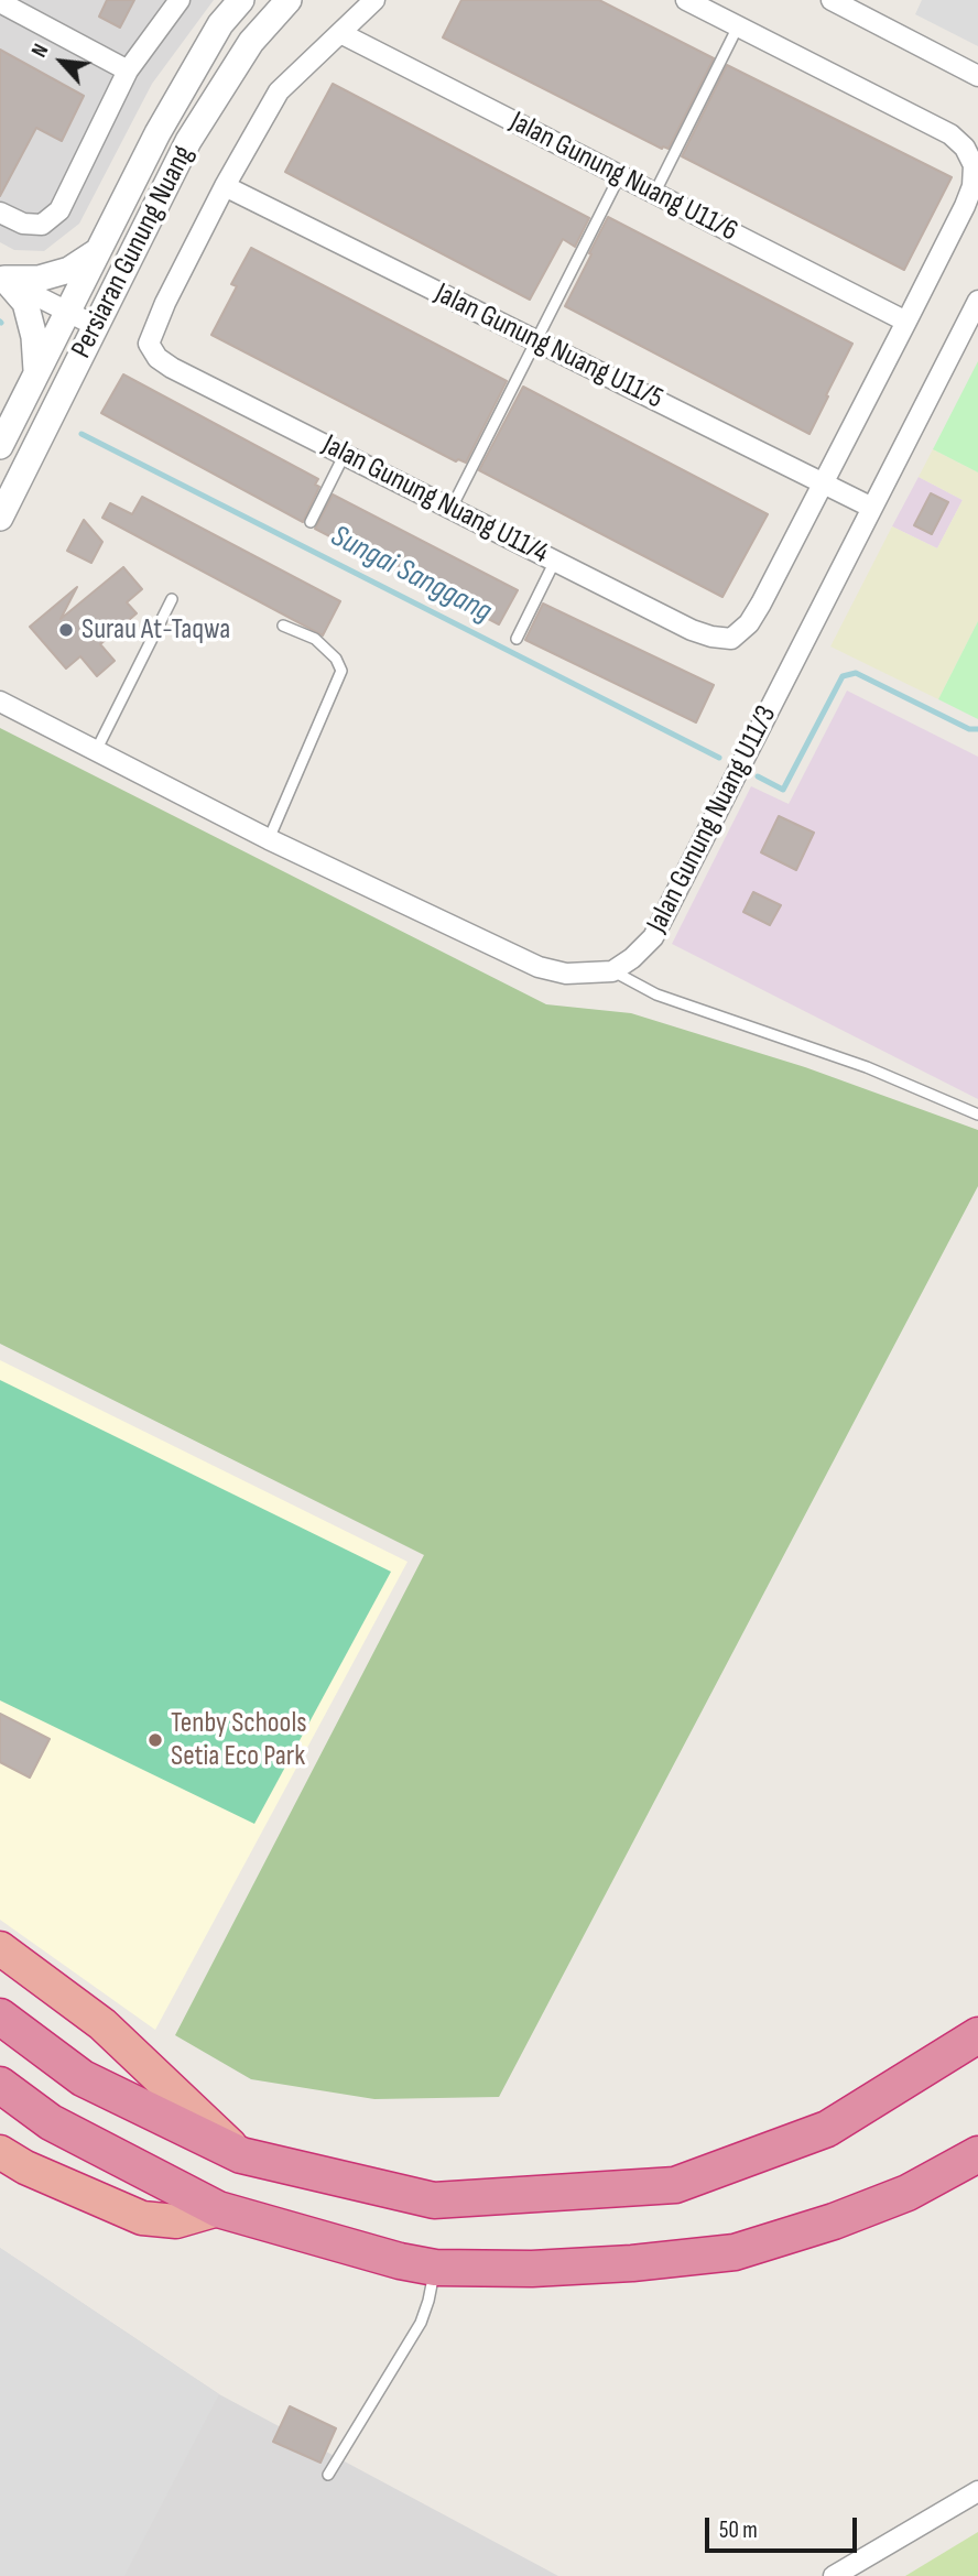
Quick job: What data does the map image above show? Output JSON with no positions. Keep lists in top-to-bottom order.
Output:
{
  "streets": {
    "street": [
      "Jalan Gunung Nuang U11/6",
      "Persiaran Gunung Nuang",
      "Jalan Gunung Nuang U11/5",
      "Jalan Gunung Nuang U11/4",
      "Jalan Gunung Nuang U11/3"
    ]
  },
  "crossings": [
    ["Jalan Gunung Nuang U11/5", "Jalan Gunung Nuang U11/4"],
    ["Jalan Gunung Nuang U11/5", "Jalan Gunung Nuang U11/3"]
  ],
  "water": ["Sungai Sanggang"],
  "places": ["Surau At-Taqwa", "Tenby Schools Setia Eco Park"],
  "scale_bar": "50 m",
  "north": "top left"
}
